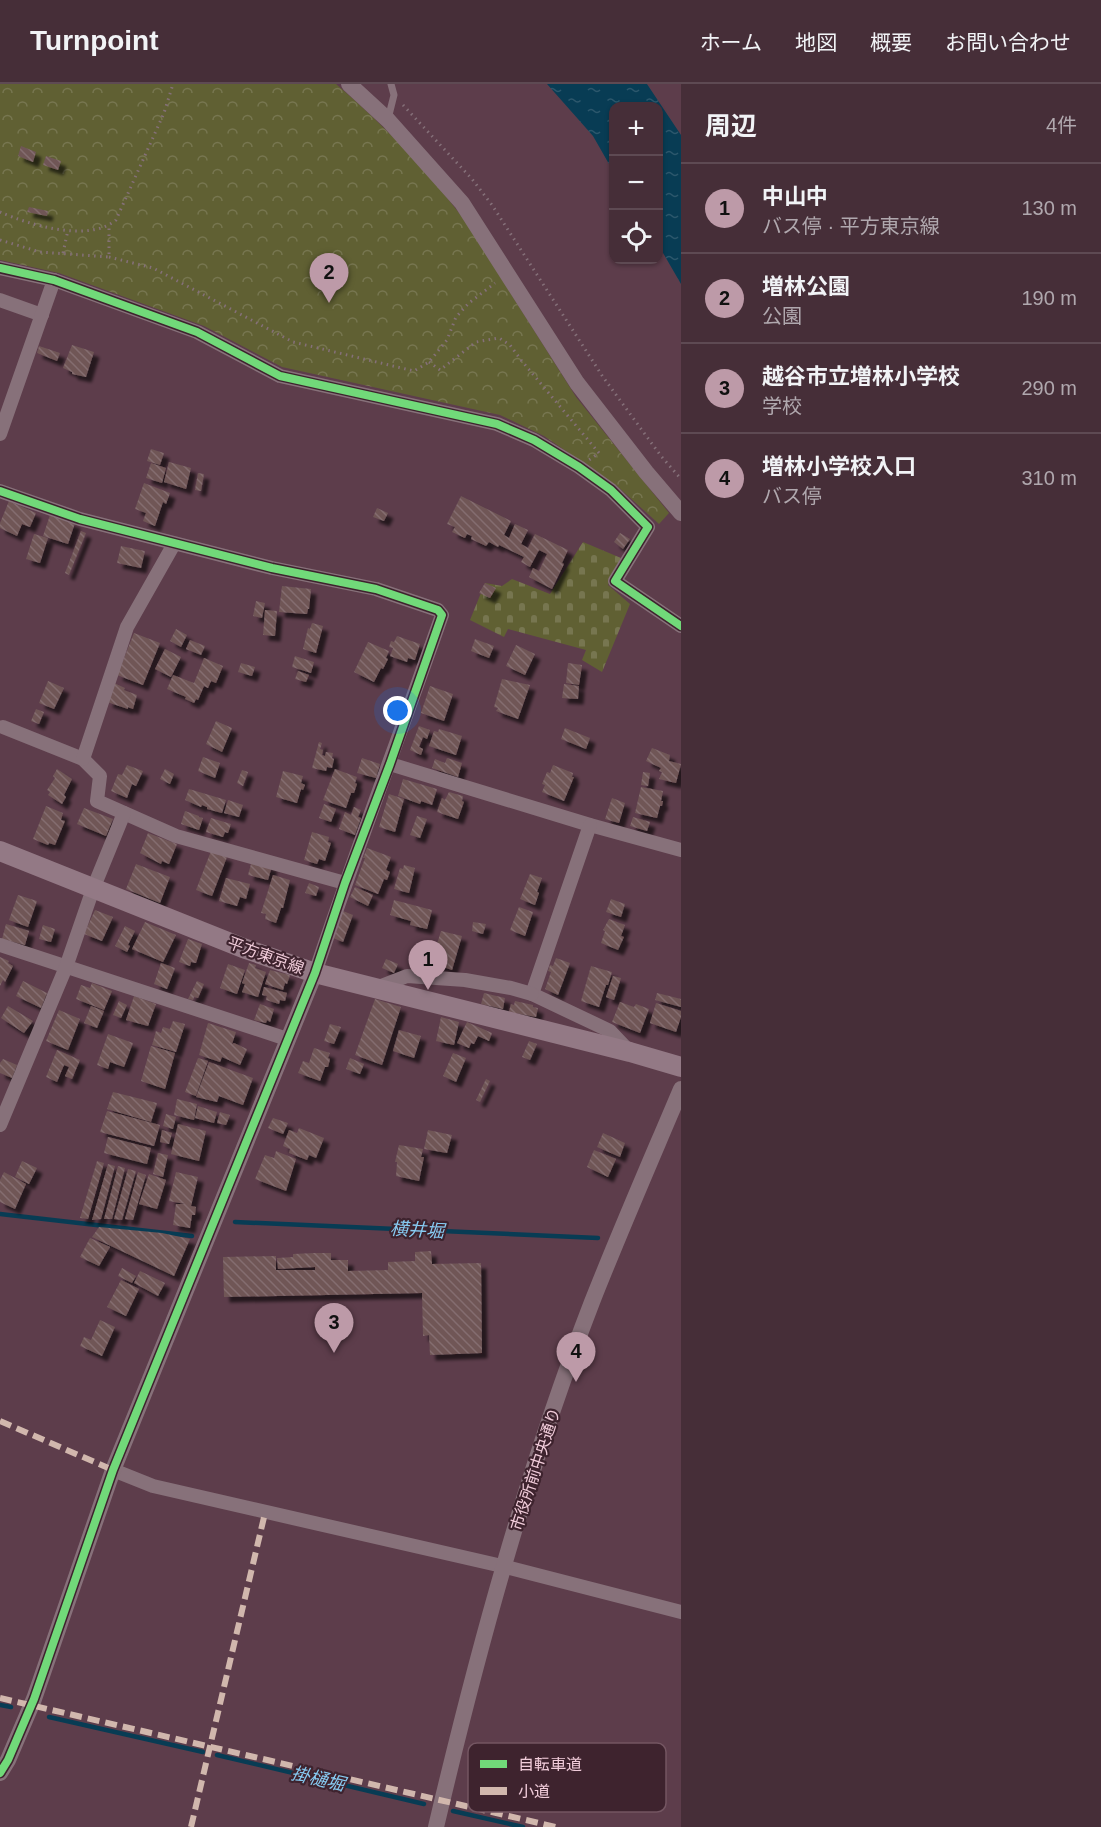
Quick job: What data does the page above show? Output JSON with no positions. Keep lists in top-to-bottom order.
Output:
{
  "streets": {
    "main road": ["平方東京線"],
    "street": ["市役所前中央通り"]
  },
  "water": ["横井堀", "掛樋堀"],
  "legend": ["自転車道", "小道"],
  "page": {
    "header": "Turnpoint",
    "nav": [
      "ホーム",
      "地図",
      "概要",
      "お問い合わせ"
    ],
    "heading": ["周辺", "4件"],
    "map_buttons": ["+", "−"],
    "list": [
      {
        "mark": "1",
        "name": "中山中",
        "note": "バス停 · 平方東京線",
        "value": "130 m"
      },
      {
        "mark": "2",
        "name": "増林公園",
        "note": "公園",
        "value": "190 m"
      },
      {
        "mark": "3",
        "name": "越谷市立増林小学校",
        "note": "学校",
        "value": "290 m"
      },
      {
        "mark": "4",
        "name": "増林小学校入口",
        "note": "バス停",
        "value": "310 m"
      }
    ],
    "pins": [
      "2",
      "1",
      "3",
      "4"
    ]
  }
}
